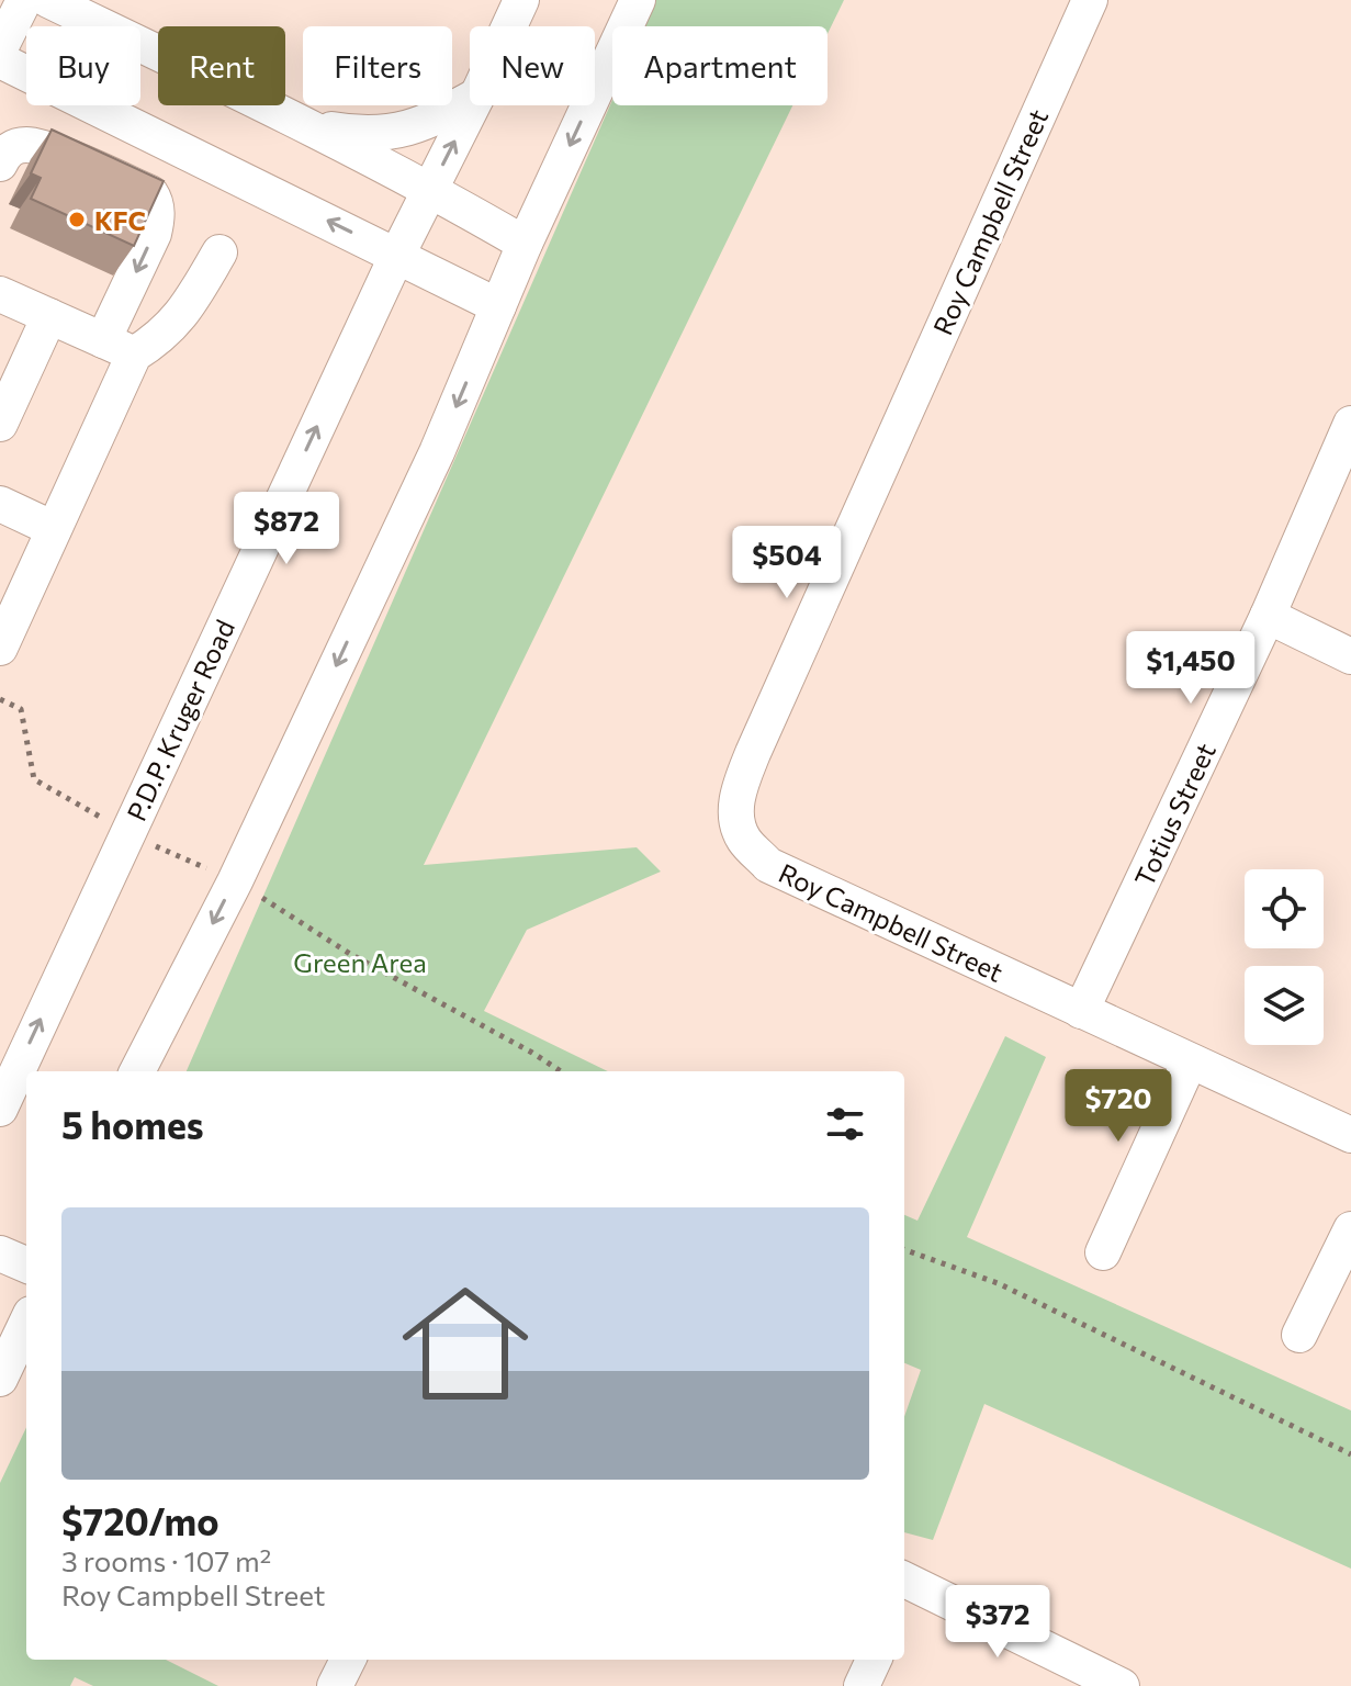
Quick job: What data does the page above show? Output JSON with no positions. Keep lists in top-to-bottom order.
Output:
{
  "streets": {
    "street": ["Roy Campbell Street", "P.D.P. Kruger Road", "Totius Street"]
  },
  "crossings": [
    ["Roy Campbell Street", "Totius Street"]
  ],
  "parks": ["Green Area"],
  "places": ["KFC"],
  "page": {
    "chip": [
      "Buy",
      "Rent",
      "Filters",
      "New",
      "Apartment"
    ],
    "price": [
      "$872",
      "$504",
      "$1,450",
      "$720",
      "$372"
    ],
    "heading": "5 homes",
    "list": [
      {
        "name": "$720/mo",
        "note": "3 rooms · 107 m² · Roy Campbell Street"
      }
    ]
  }
}
